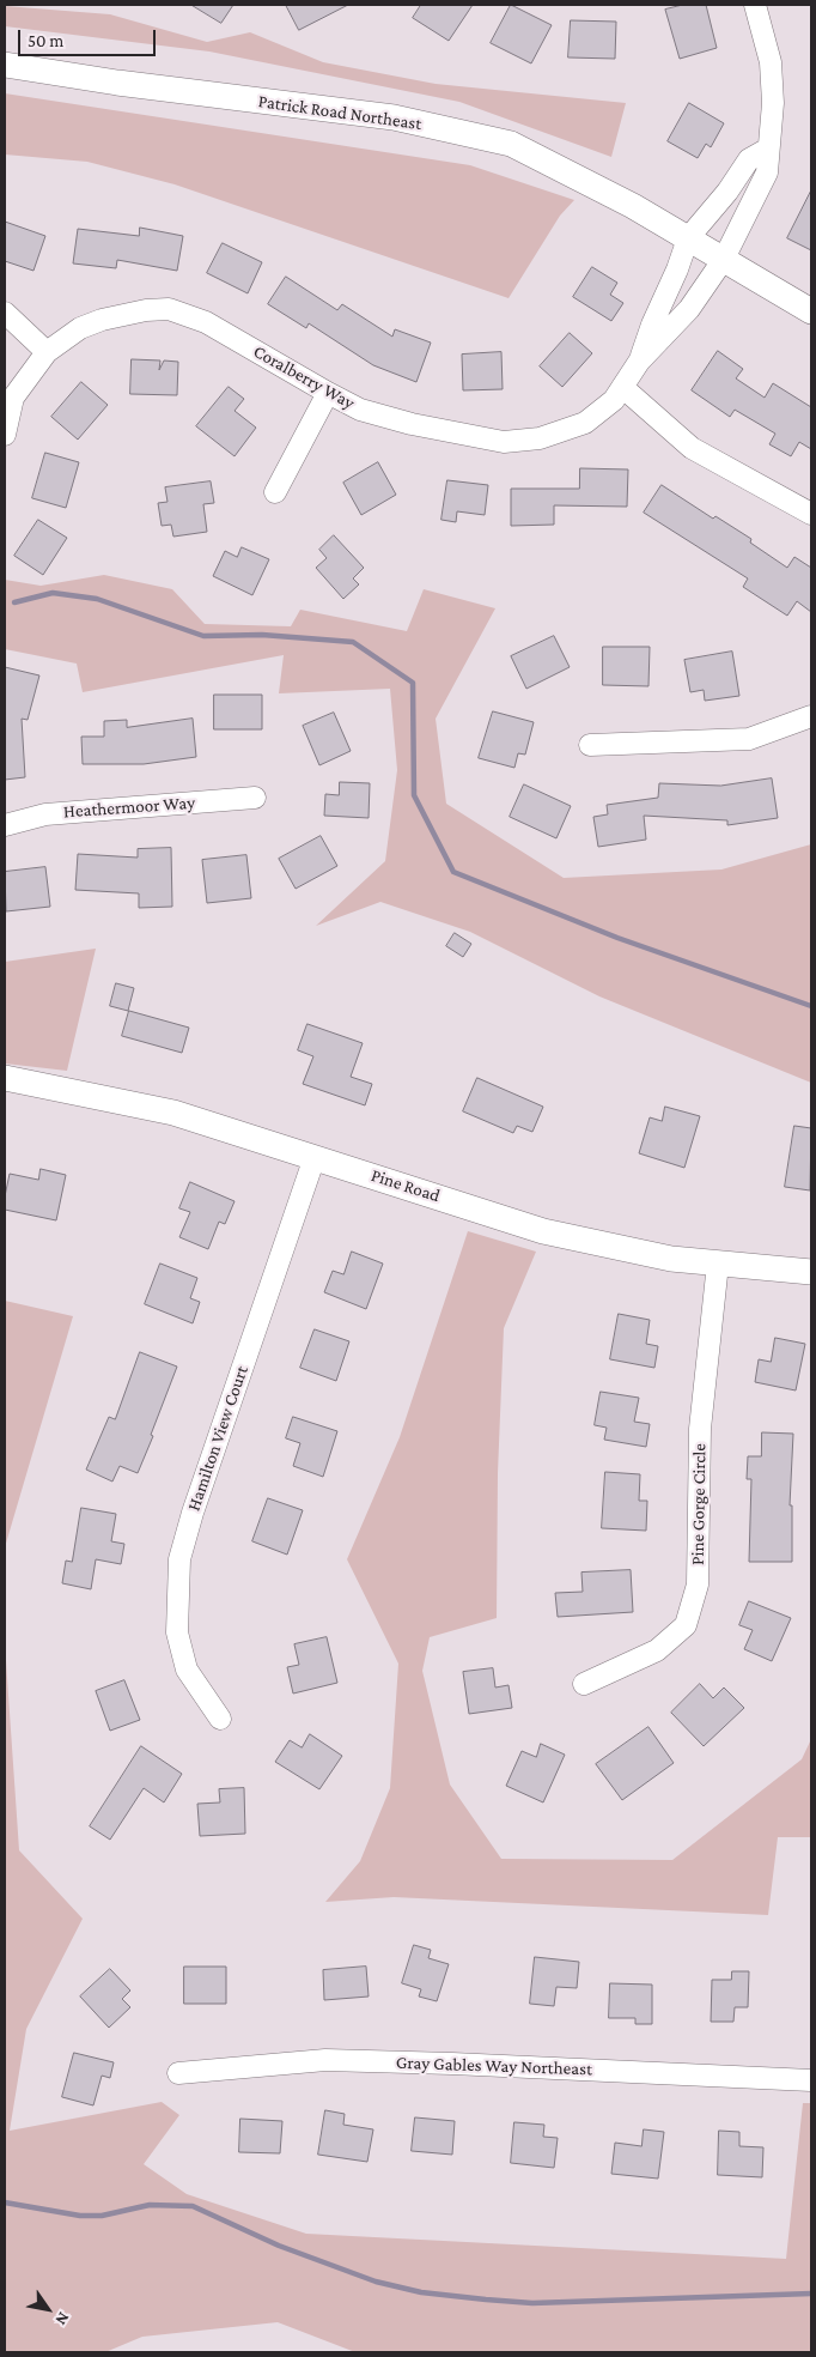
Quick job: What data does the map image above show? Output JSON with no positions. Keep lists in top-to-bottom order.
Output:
{
  "streets": {
    "street": [
      "Patrick Road Northeast",
      "Coralberry Way",
      "Heathermoor Way",
      "Pine Road",
      "Hamilton View Court",
      "Pine Gorge Circle",
      "Gray Gables Way Northeast"
    ]
  },
  "crossings": [
    ["Patrick Road Northeast", "Coralberry Way"],
    ["Pine Road", "Hamilton View Court"],
    ["Pine Road", "Pine Gorge Circle"]
  ],
  "scale_bar": "50 m",
  "north": "bottom right"
}
